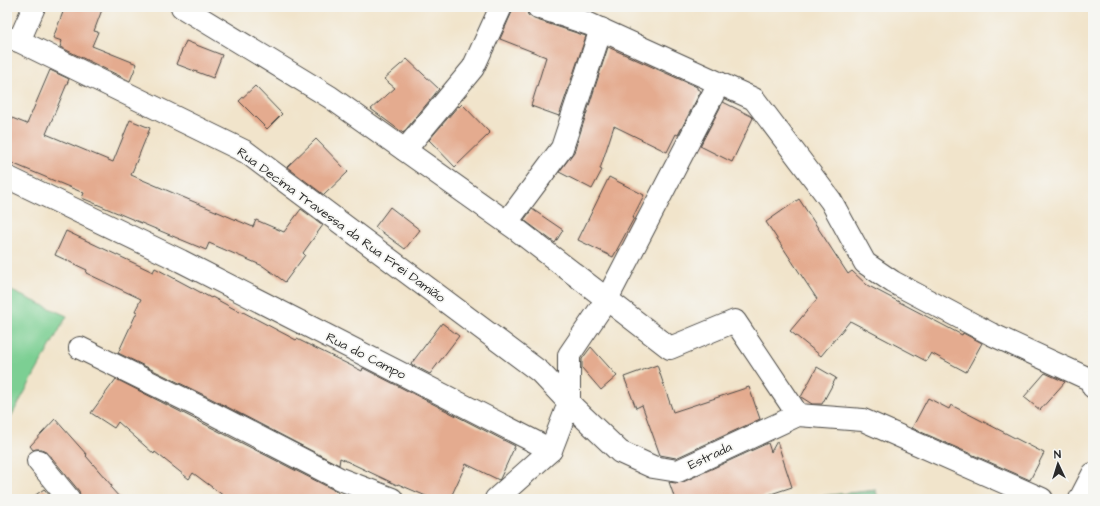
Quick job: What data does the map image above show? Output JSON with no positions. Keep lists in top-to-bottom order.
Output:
{
  "streets": {
    "street": ["Rua Decima Travessa da Rua Frei Damião", "Rua do Campo", "Estrada"]
  },
  "crossings": [
    ["Rua Decima Travessa da Rua Frei Damião", "Estrada"]
  ],
  "north": "top"
}
